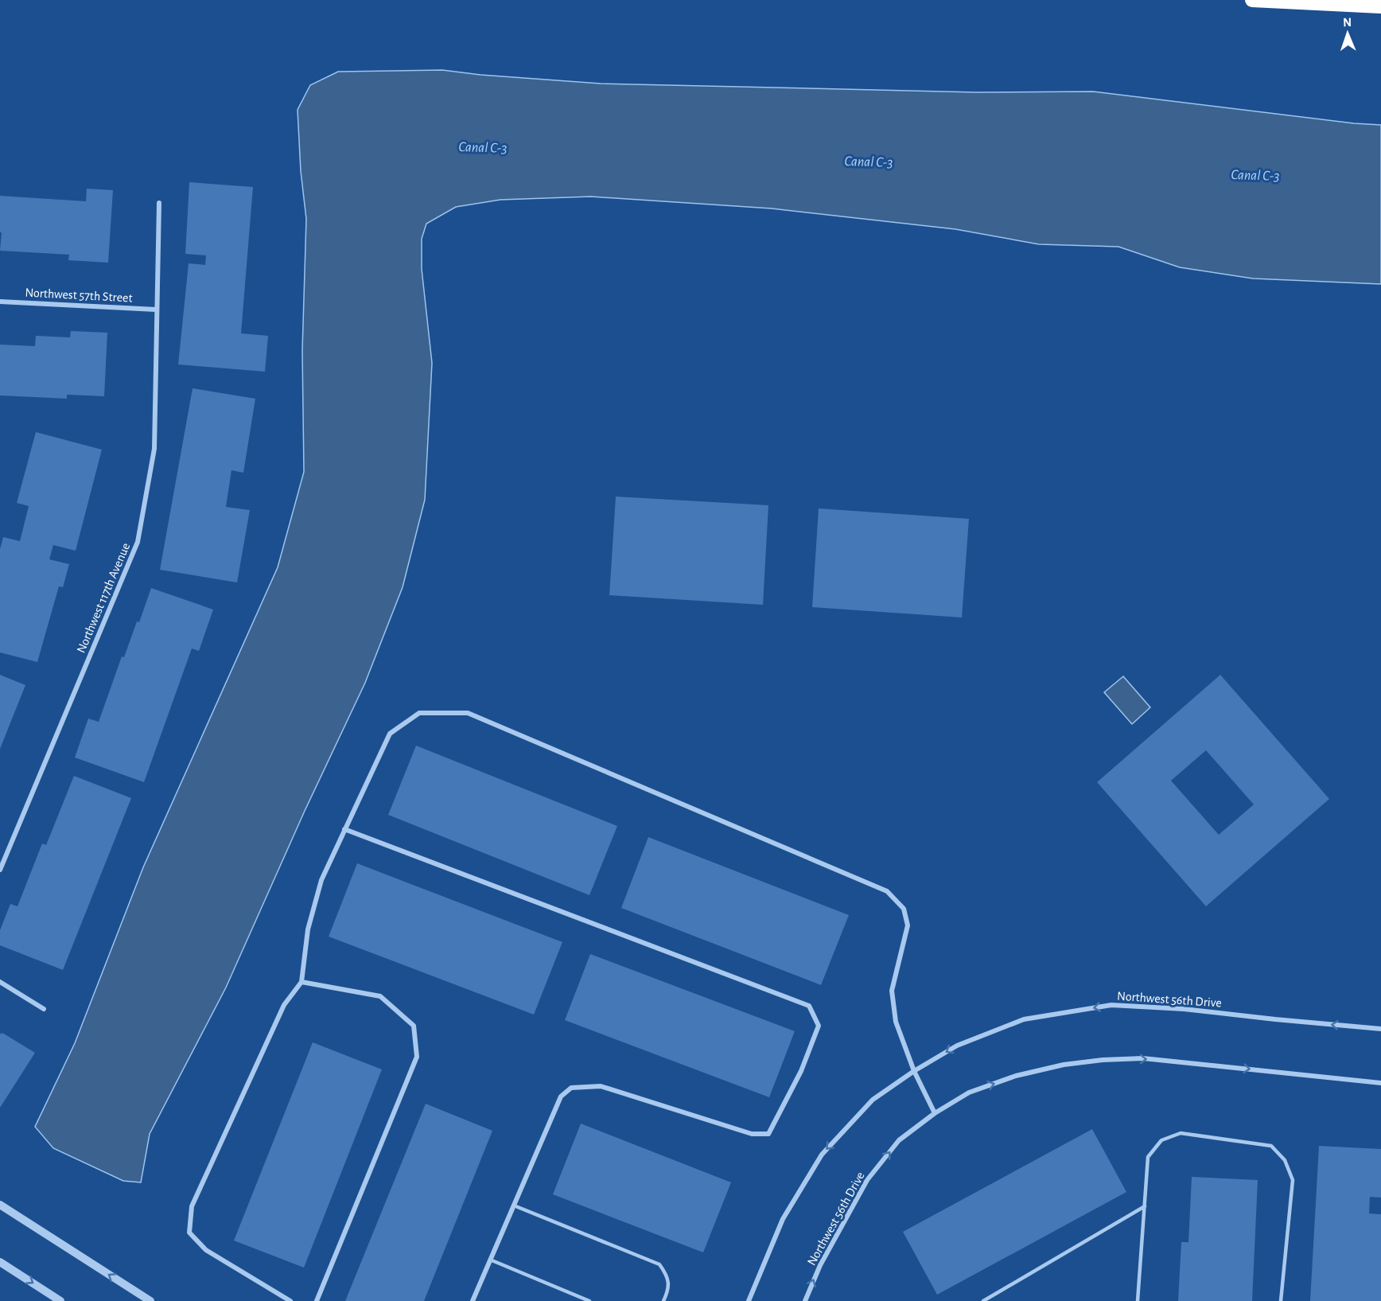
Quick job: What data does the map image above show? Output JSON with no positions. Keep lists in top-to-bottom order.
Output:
{
  "streets": {
    "street": ["Northwest 57th Street", "Northwest 117th Avenue", "Northwest 56th Drive"]
  },
  "crossings": [
    ["Northwest 57th Street", "Northwest 117th Avenue"]
  ],
  "water": ["Canal C-3"],
  "north": "top"
}
